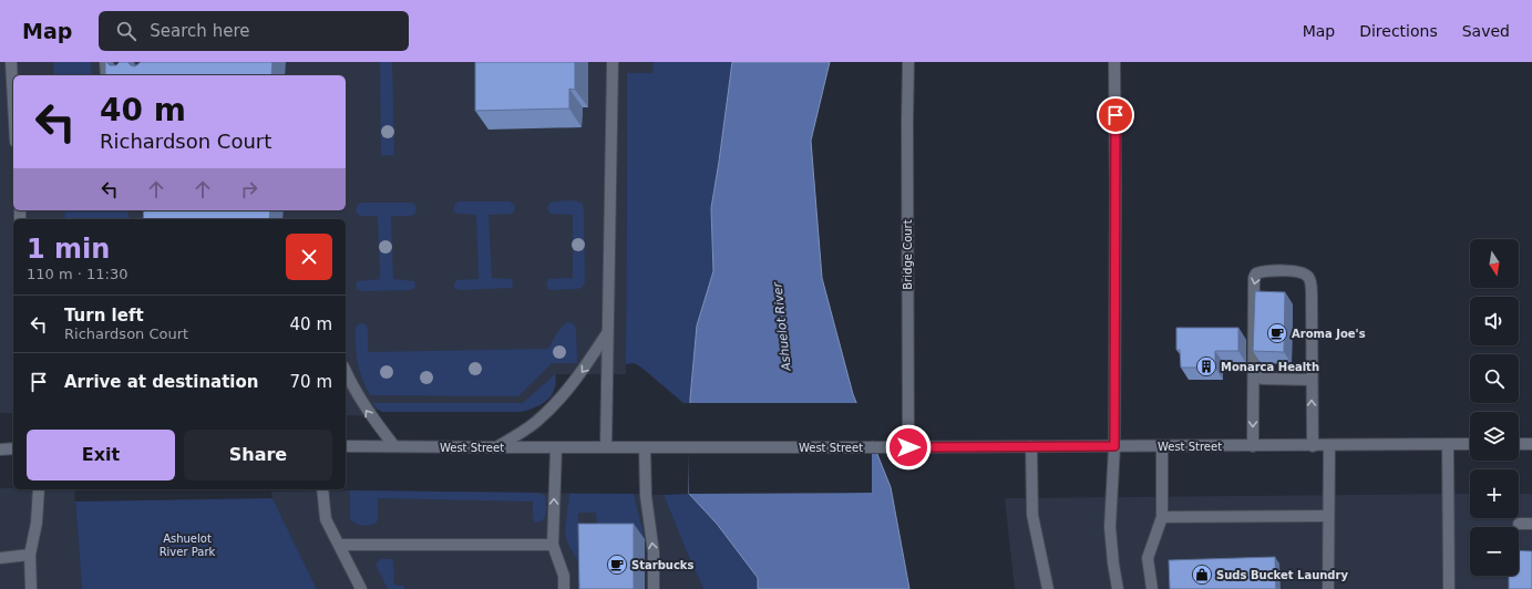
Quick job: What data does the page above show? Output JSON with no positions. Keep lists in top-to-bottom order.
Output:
{
  "streets": {
    "street": ["Bridge Court", "West Street"]
  },
  "crossings": [
    ["Bridge Court", "West Street"]
  ],
  "water": ["Ashuelot River"],
  "parks": ["Ashuelot River Park"],
  "places": {
    "cafe": ["Aroma Joe's", "Starbucks"],
    "building": ["Monarca Health"],
    "shop": ["Suds Bucket Laundry"]
  },
  "north": "bottom",
  "page": {
    "header": "Map",
    "search": "Search here",
    "nav": ["Map", "Directions", "Saved"],
    "turn": ["40 m", "Richardson Court"],
    "heading": ["1 min", "110 m · 11:30"],
    "map_buttons": ["+", "−"],
    "list": [
      {
        "name": "Turn left",
        "note": "Richardson Court",
        "value": "40 m"
      },
      {
        "name": "Arrive at destination",
        "value": "70 m"
      }
    ],
    "buttons": ["Exit", "Share"]
  }
}
